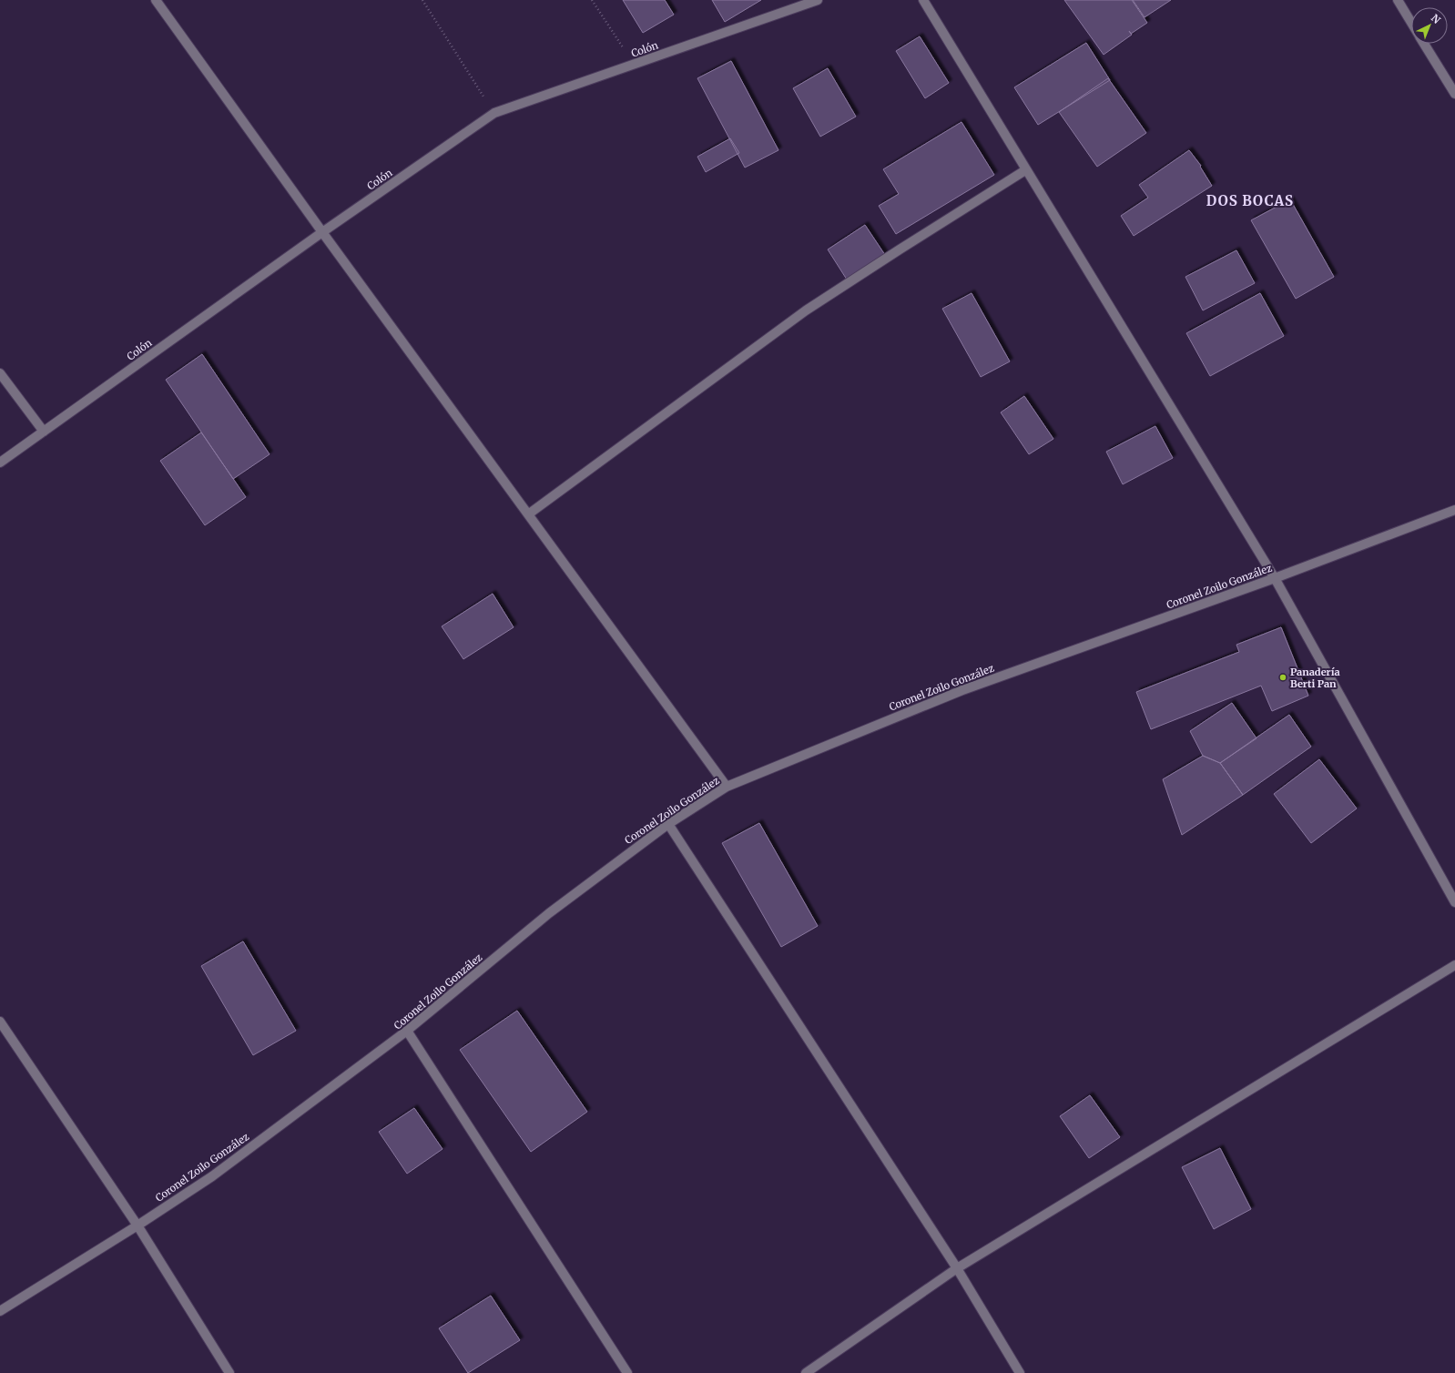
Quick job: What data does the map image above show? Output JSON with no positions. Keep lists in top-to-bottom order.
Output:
{
  "streets": {
    "street": ["Colón", "Coronel Zoilo González"]
  },
  "districts": ["DOS BOCAS"],
  "places": ["Panadería Berti Pan"],
  "north": "top right"
}
